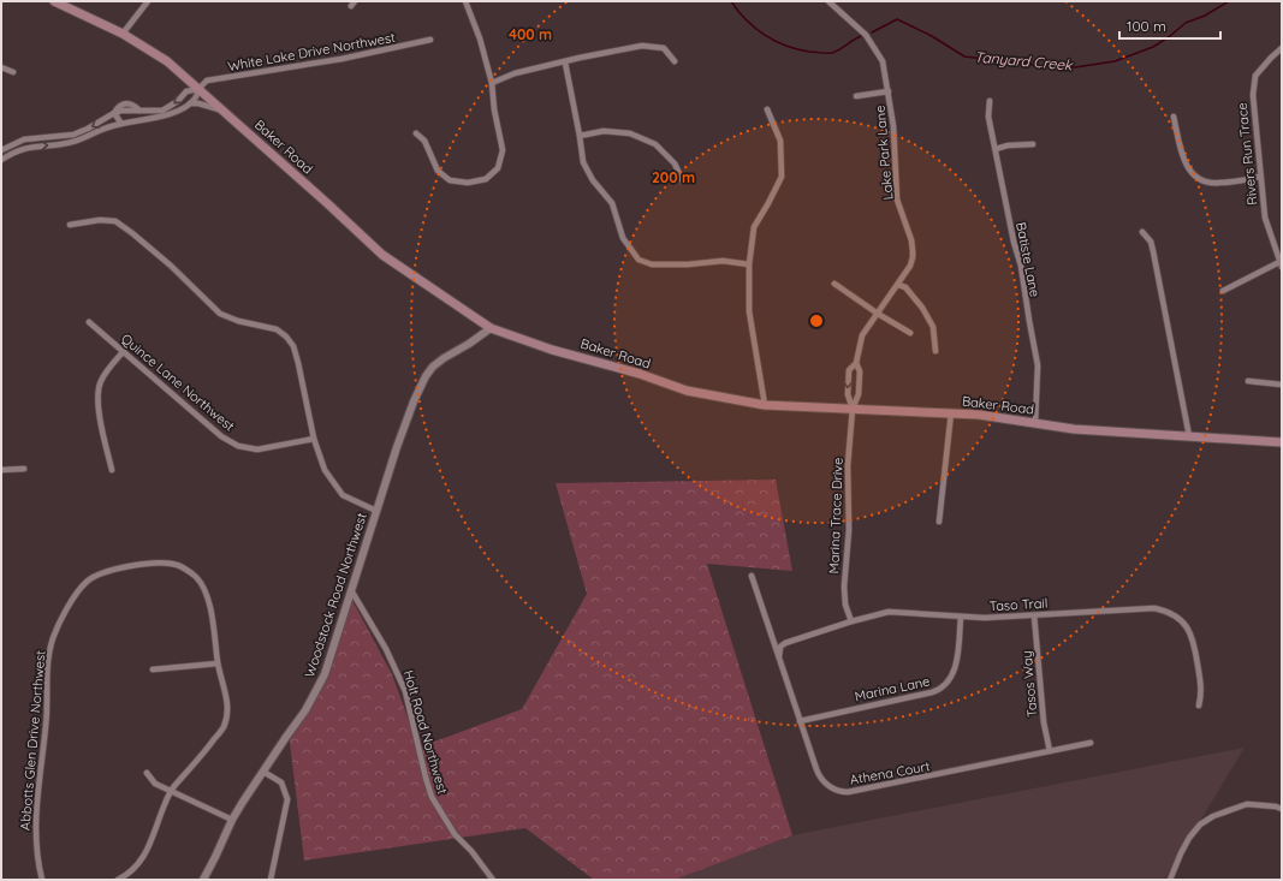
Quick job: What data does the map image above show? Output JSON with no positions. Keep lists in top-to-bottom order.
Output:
{
  "streets": {
    "main road": ["Baker Road"],
    "street": [
      "White Lake Drive Northwest",
      "Lake Park Lane",
      "Rivers Run Trace",
      "Batiste Lane",
      "Quince Lane Northwest",
      "Marina Trace Drive",
      "Woodstock Road Northwest",
      "Taso Trail",
      "Tasos Way",
      "Marina Lane",
      "Holt Road Northwest",
      "Abbotts Glen Drive Northwest",
      "Athena Court"
    ]
  },
  "crossings": [
    ["White Lake Drive Northwest", "Baker Road"],
    ["Baker Road", "Lake Park Lane"],
    ["Baker Road", "Batiste Lane"],
    ["Baker Road", "Marina Trace Drive"],
    ["Baker Road", "Woodstock Road Northwest"],
    ["Lake Park Lane", "Marina Trace Drive"],
    ["Marina Trace Drive", "Taso Trail"],
    ["Woodstock Road Northwest", "Holt Road Northwest"],
    ["Taso Trail", "Tasos Way"],
    ["Taso Trail", "Marina Lane"],
    ["Taso Trail", "Athena Court"],
    ["Tasos Way", "Athena Court"],
    ["Marina Lane", "Athena Court"]
  ],
  "water": ["Tanyard Creek"],
  "scale_bar": "100 m",
  "rings": ["400 m", "200 m"]
}
